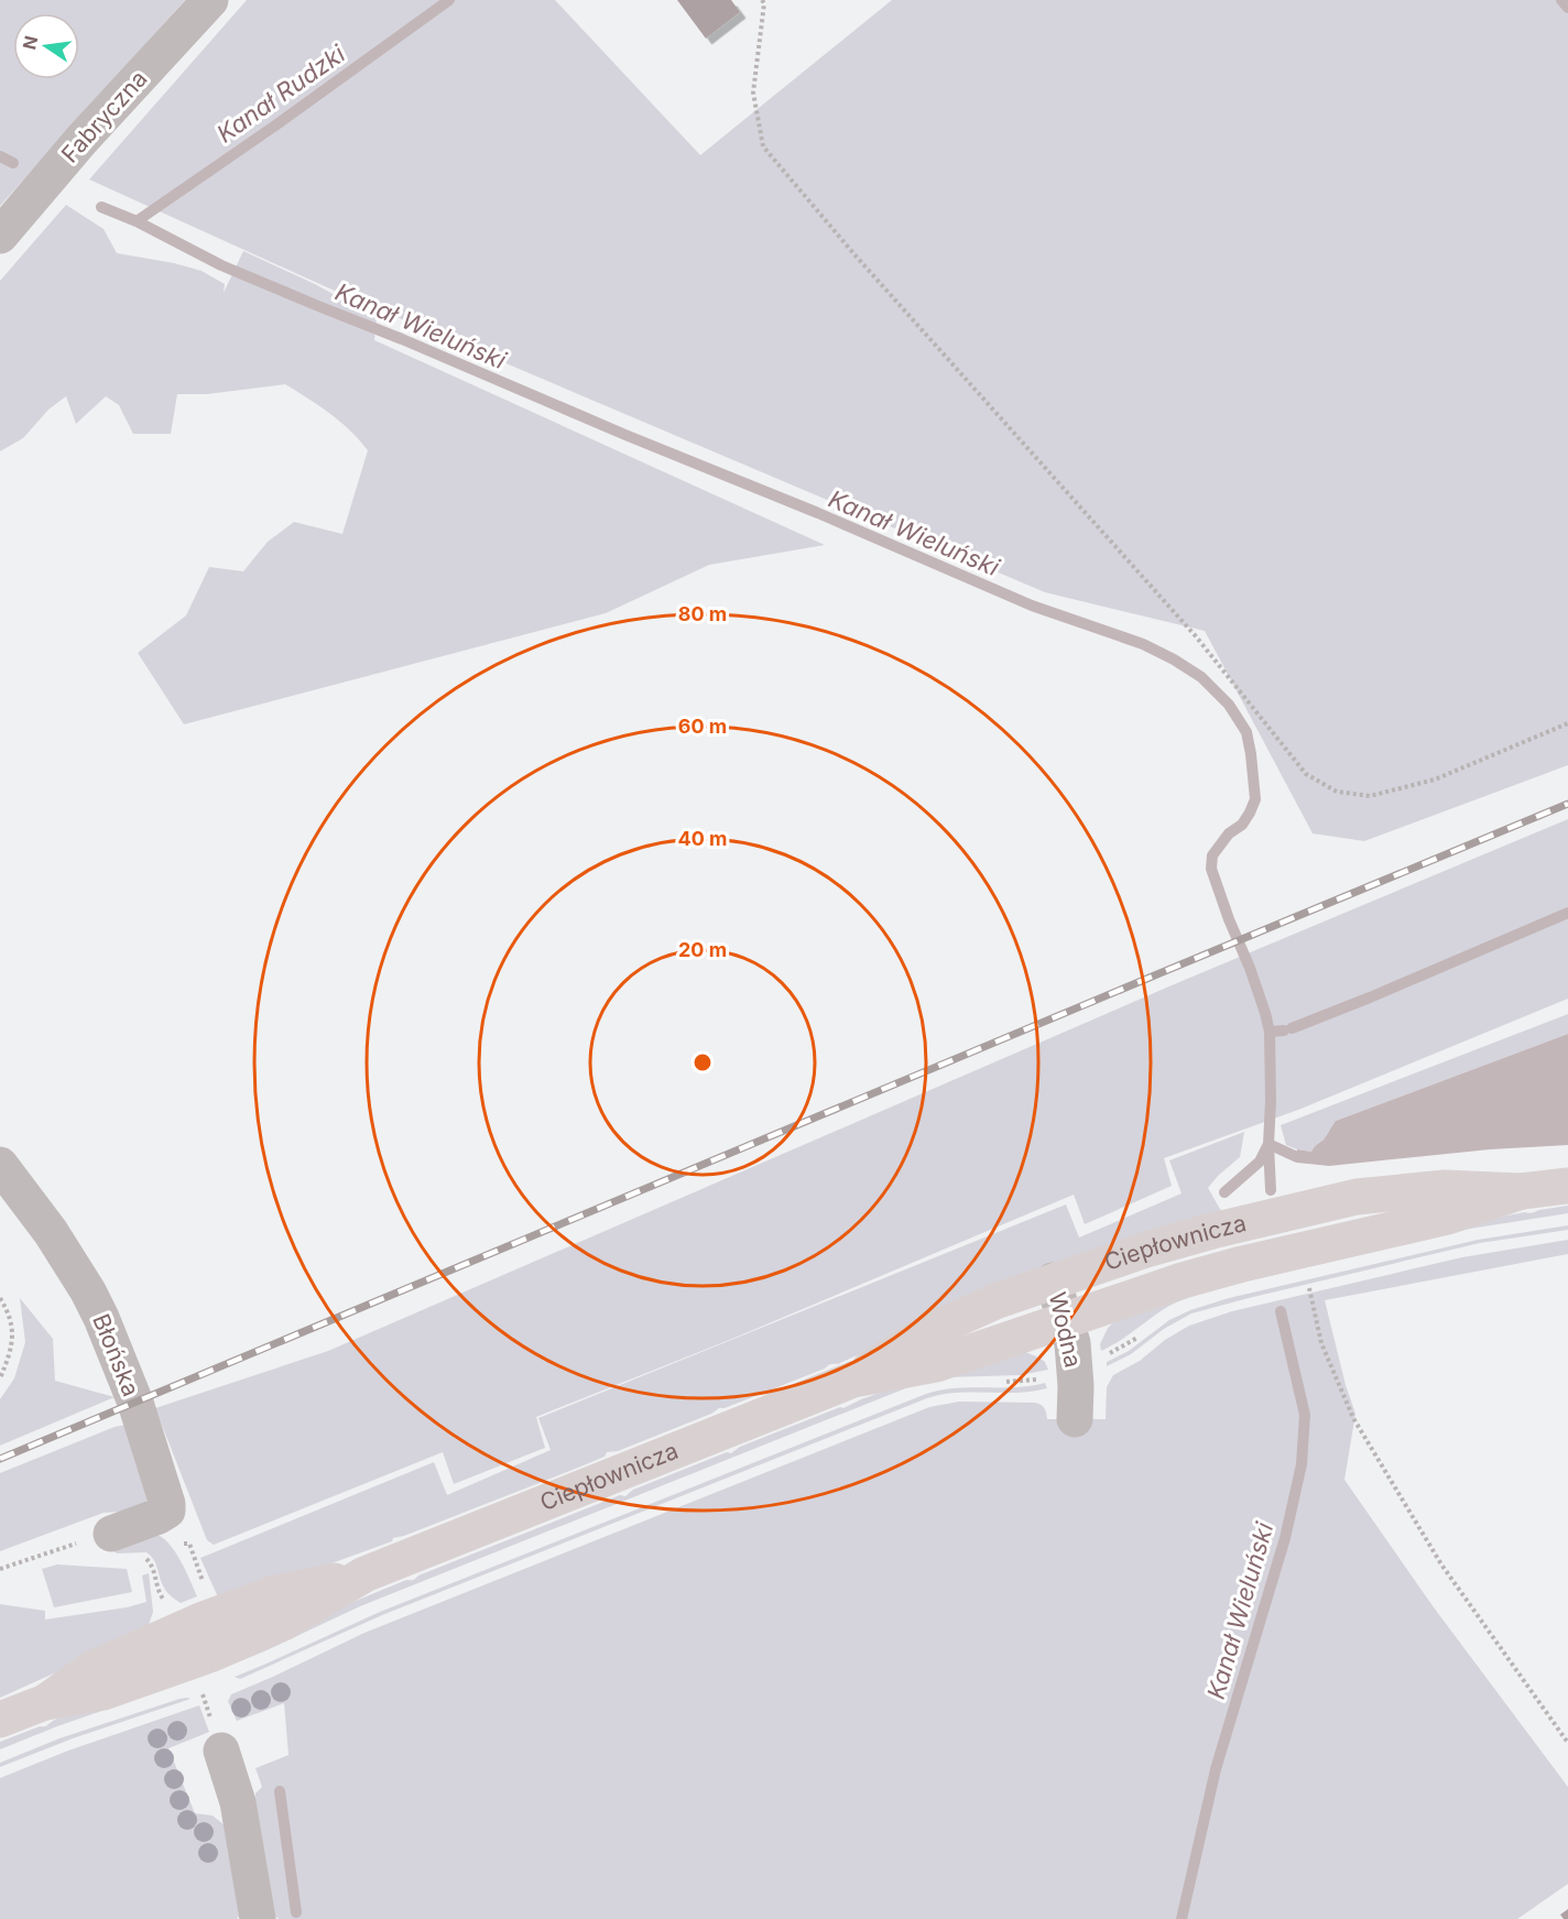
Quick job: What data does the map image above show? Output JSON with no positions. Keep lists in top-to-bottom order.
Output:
{
  "streets": {
    "main road": ["Ciepłownicza"],
    "street": ["Fabryczna", "Wodna", "Błońska"]
  },
  "crossings": [
    ["Ciepłownicza", "Wodna"]
  ],
  "water": ["Kanał Rudzki", "Kanał Wieluński"],
  "north": "left",
  "rings": [
    "80 m",
    "60 m",
    "40 m",
    "20 m"
  ]
}
